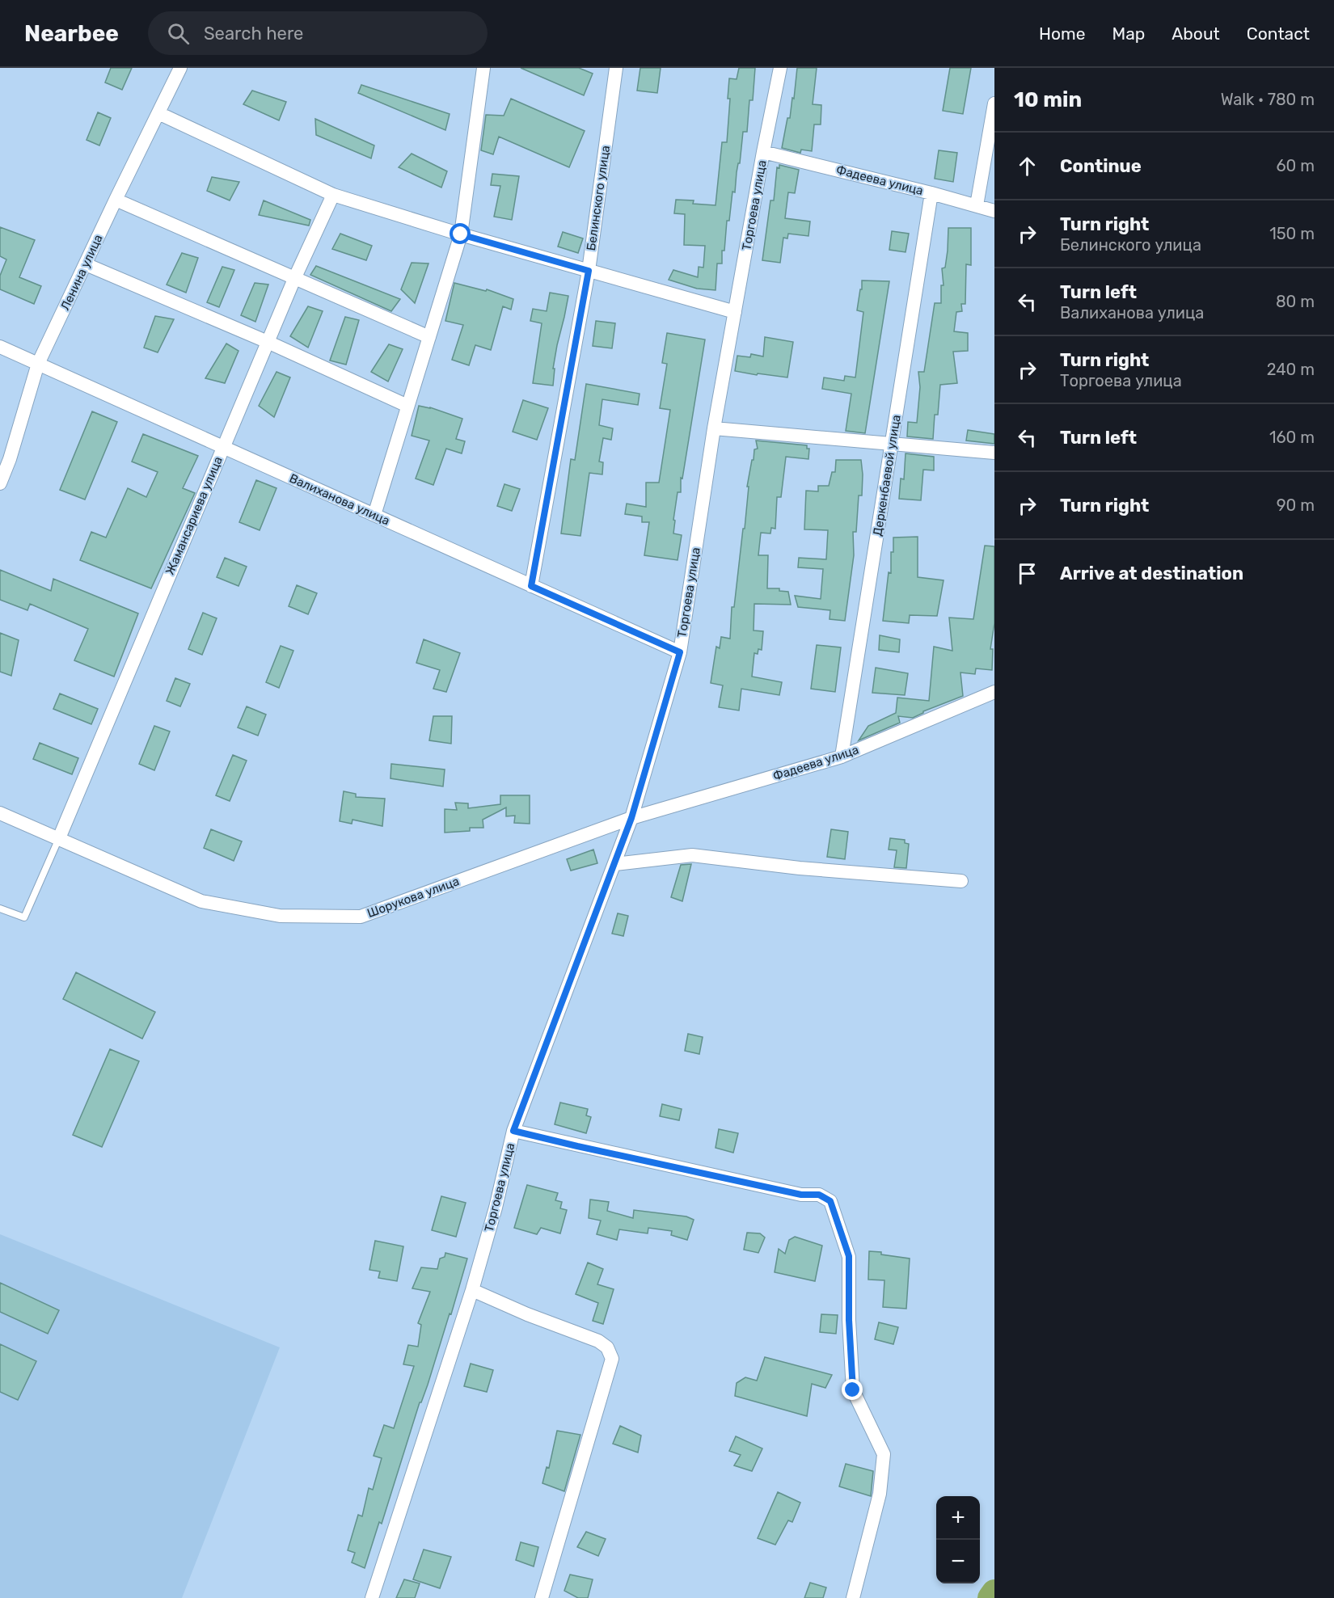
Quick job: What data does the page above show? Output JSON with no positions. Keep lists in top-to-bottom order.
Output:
{
  "streets": {
    "street": [
      "Фадеева улица",
      "Белинского улица",
      "Торгоева улица",
      "Ленина улица",
      "Деркенбаевой улица",
      "Валиханова улица",
      "Жамансариева улица",
      "Шорукова улица"
    ]
  },
  "crossings": [
    ["Фадеева улица", "Торгоева улица"],
    ["Фадеева улица", "Деркенбаевой улица"],
    ["Фадеева улица", "Шорукова улица"],
    ["Белинского улица", "Валиханова улица"],
    ["Торгоева улица", "Валиханова улица"],
    ["Торгоева улица", "Шорукова улица"],
    ["Ленина улица", "Валиханова улица"],
    ["Валиханова улица", "Жамансариева улица"],
    ["Жамансариева улица", "Шорукова улица"]
  ],
  "page": {
    "header": "Nearbee",
    "search": "Search here",
    "nav": [
      "Home",
      "Map",
      "About",
      "Contact"
    ],
    "heading": ["10 min", "Walk · 780 m"],
    "list": [
      ["Continue", "60 m"],
      ["Turn right", "Белинского улица", "150 m"],
      ["Turn left", "Валиханова улица", "80 m"],
      ["Turn right", "Торгоева улица", "240 m"],
      ["Turn left", "160 m"],
      ["Turn right", "90 m"],
      "Arrive at destination"
    ],
    "map_buttons": ["+", "−"]
  }
}
